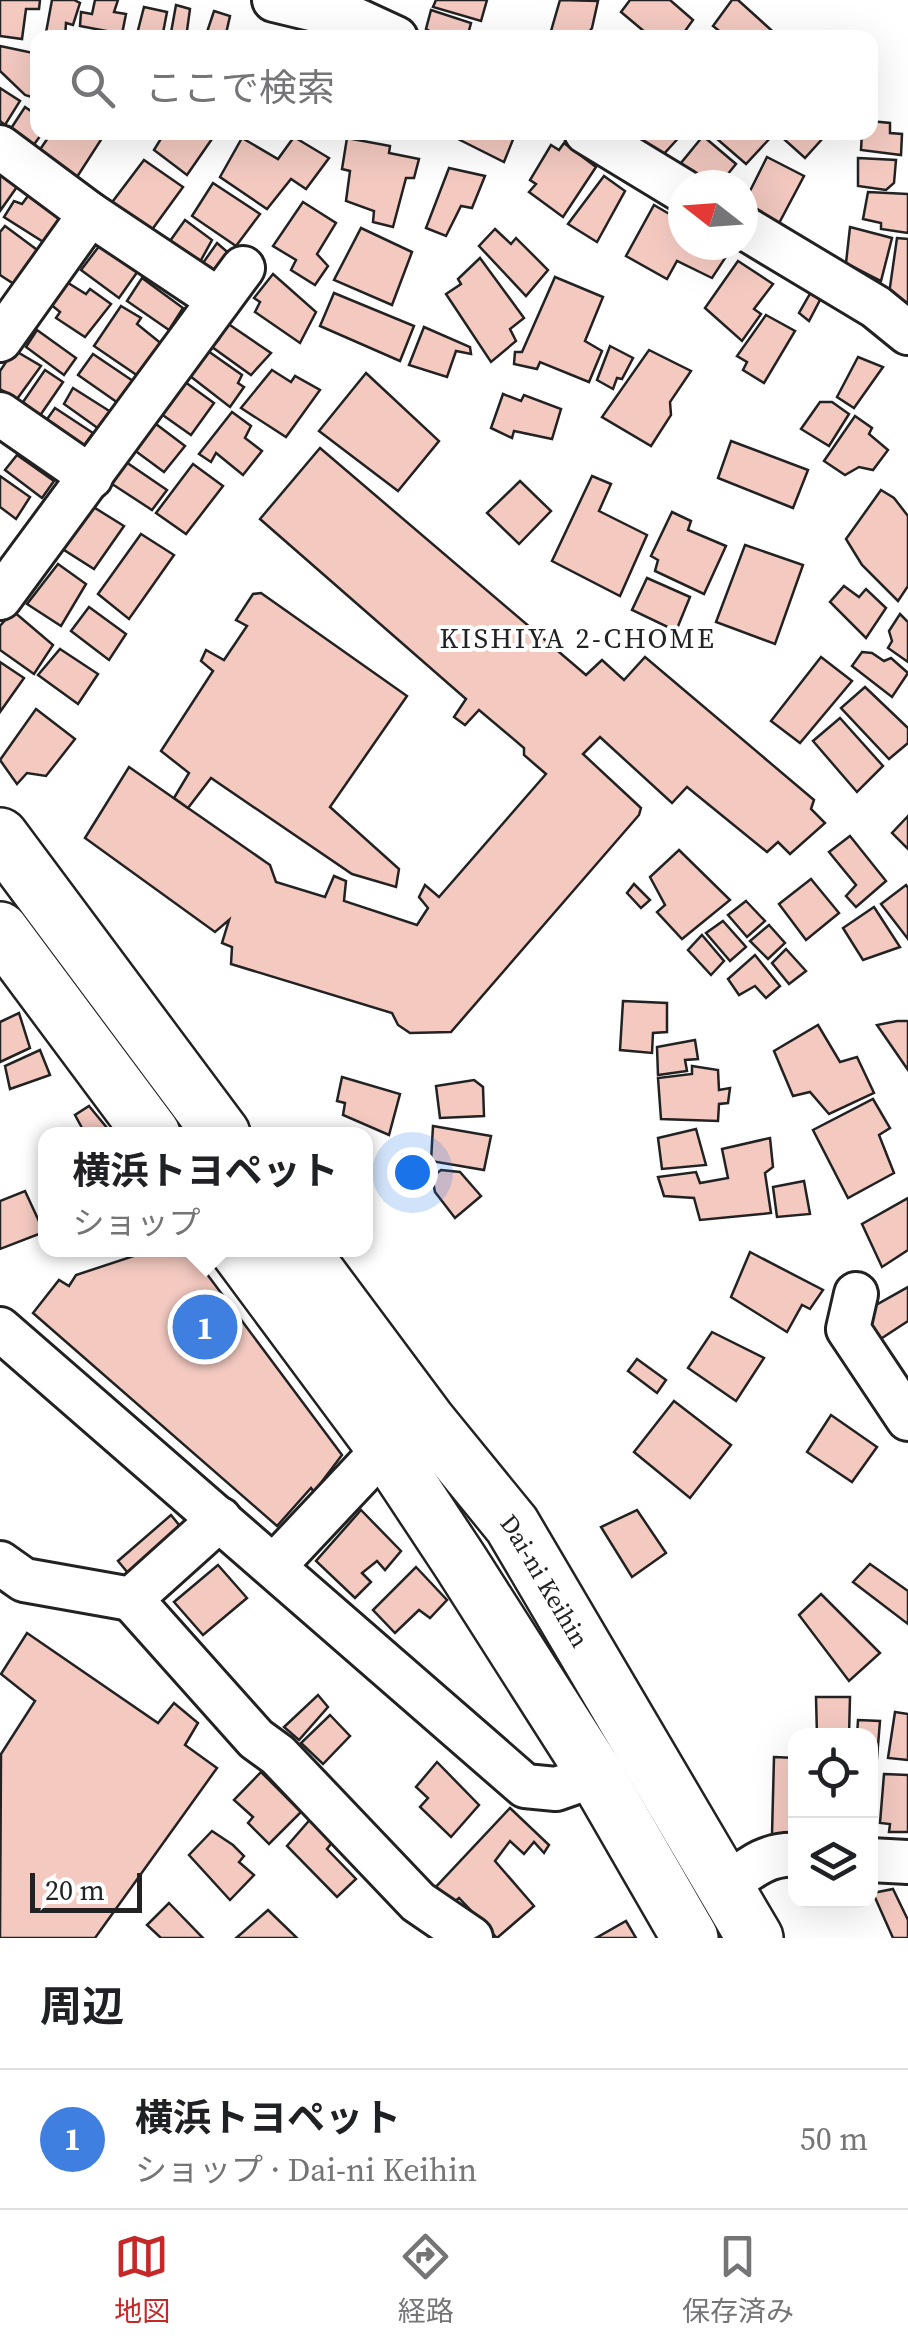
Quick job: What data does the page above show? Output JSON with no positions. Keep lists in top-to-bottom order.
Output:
{
  "streets": {
    "highway": ["Dai-ni Keihin"]
  },
  "districts": ["KISHIYA 2-CHOME"],
  "scale_bar": "20 m",
  "north": "left",
  "page": {
    "search": "ここで検索",
    "popup": ["横浜トヨペット", "ショップ"],
    "pins": "1",
    "scale": "20 m",
    "heading": "周辺",
    "list": [
      {
        "mark": "1",
        "name": "横浜トヨペット",
        "note": "ショップ · Dai-ni Keihin",
        "value": "50 m"
      }
    ],
    "nav": ["地図", "経路", "保存済み"]
  }
}
